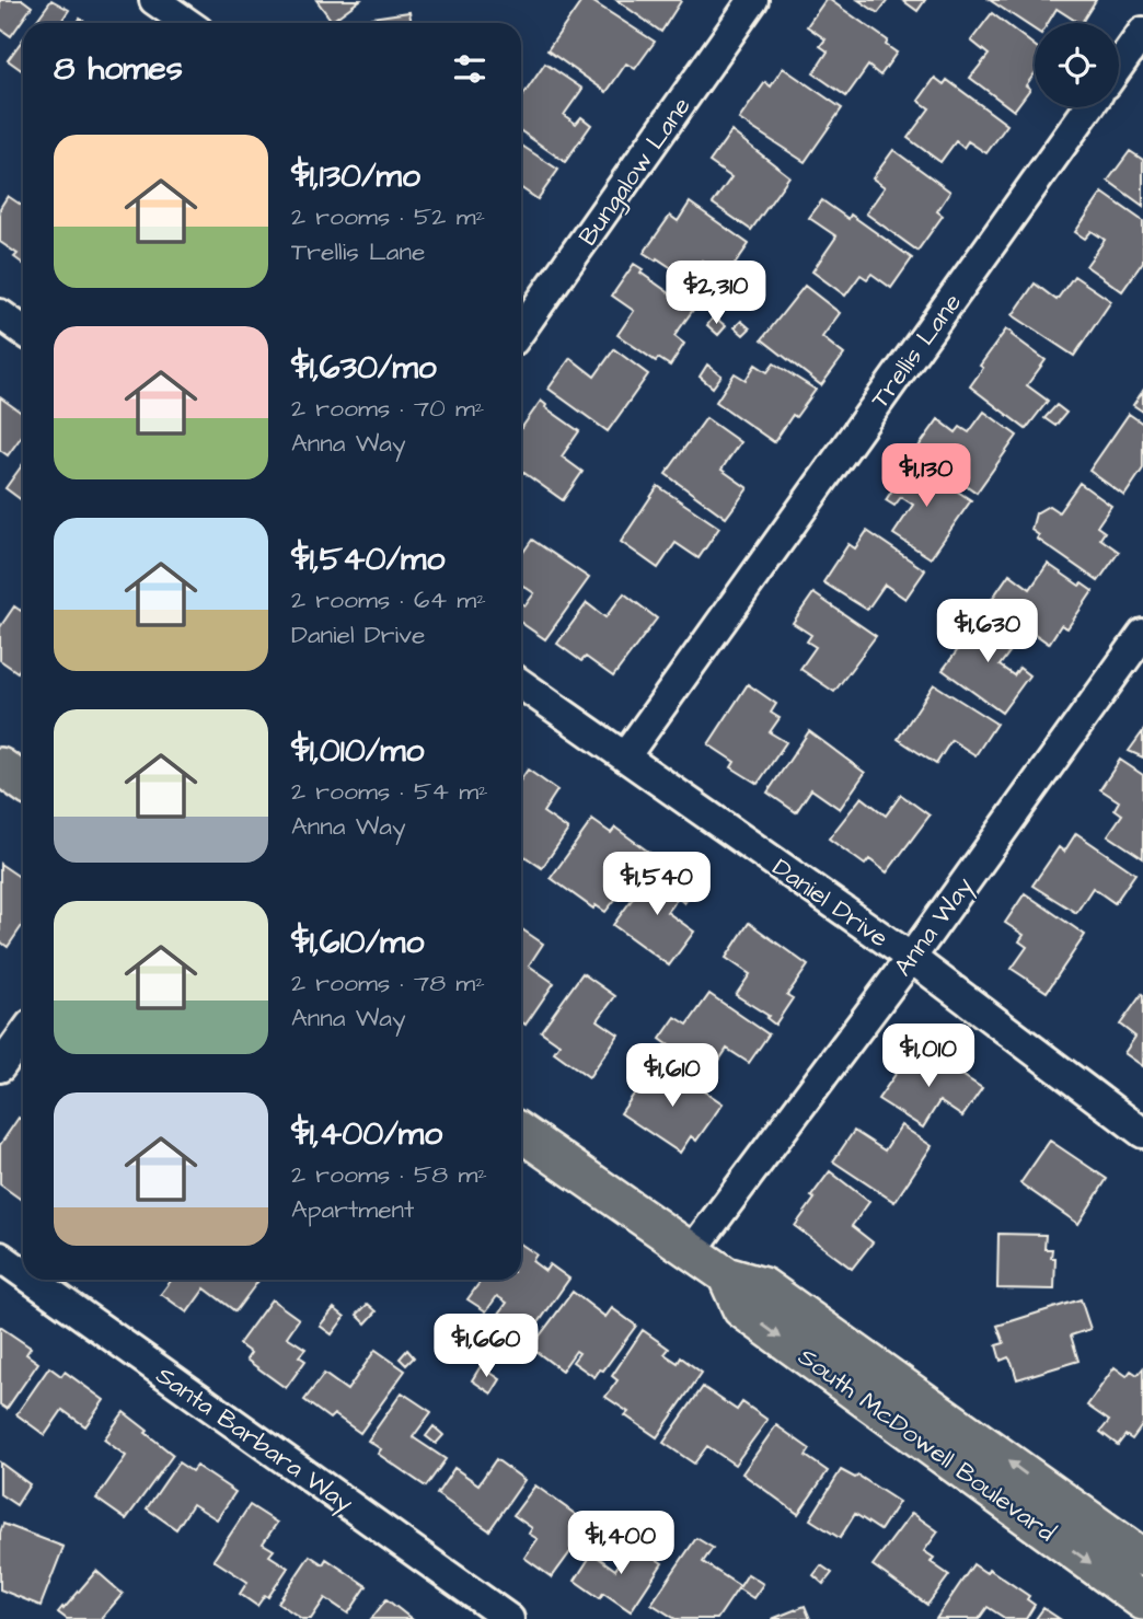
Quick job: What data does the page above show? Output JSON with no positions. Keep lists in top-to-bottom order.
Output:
{
  "streets": {
    "main road": ["South McDowell Boulevard"],
    "street": [
      "Bungalow Lane",
      "Trellis Lane",
      "Daniel Drive",
      "Anna Way",
      "Santa Barbara Way"
    ]
  },
  "crossings": [
    ["Trellis Lane", "Daniel Drive"],
    ["Daniel Drive", "Anna Way"],
    ["Anna Way", "South McDowell Boulevard"]
  ],
  "page": {
    "heading": "8 homes",
    "list": [
      {
        "name": "$1,130/mo",
        "note": "2 rooms · 52 m² · Trellis Lane"
      },
      {
        "name": "$1,630/mo",
        "note": "2 rooms · 70 m² · Anna Way"
      },
      {
        "name": "$1,540/mo",
        "note": "2 rooms · 64 m² · Daniel Drive"
      },
      {
        "name": "$1,010/mo",
        "note": "2 rooms · 54 m² · Anna Way"
      },
      {
        "name": "$1,610/mo",
        "note": "2 rooms · 78 m² · Anna Way"
      },
      {
        "name": "$1,400/mo",
        "note": "2 rooms · 58 m² · Apartment"
      }
    ],
    "price": [
      "$2,310",
      "$1,130",
      "$1,630",
      "$1,540",
      "$1,010",
      "$1,610",
      "$1,660",
      "$1,400"
    ]
  }
}
